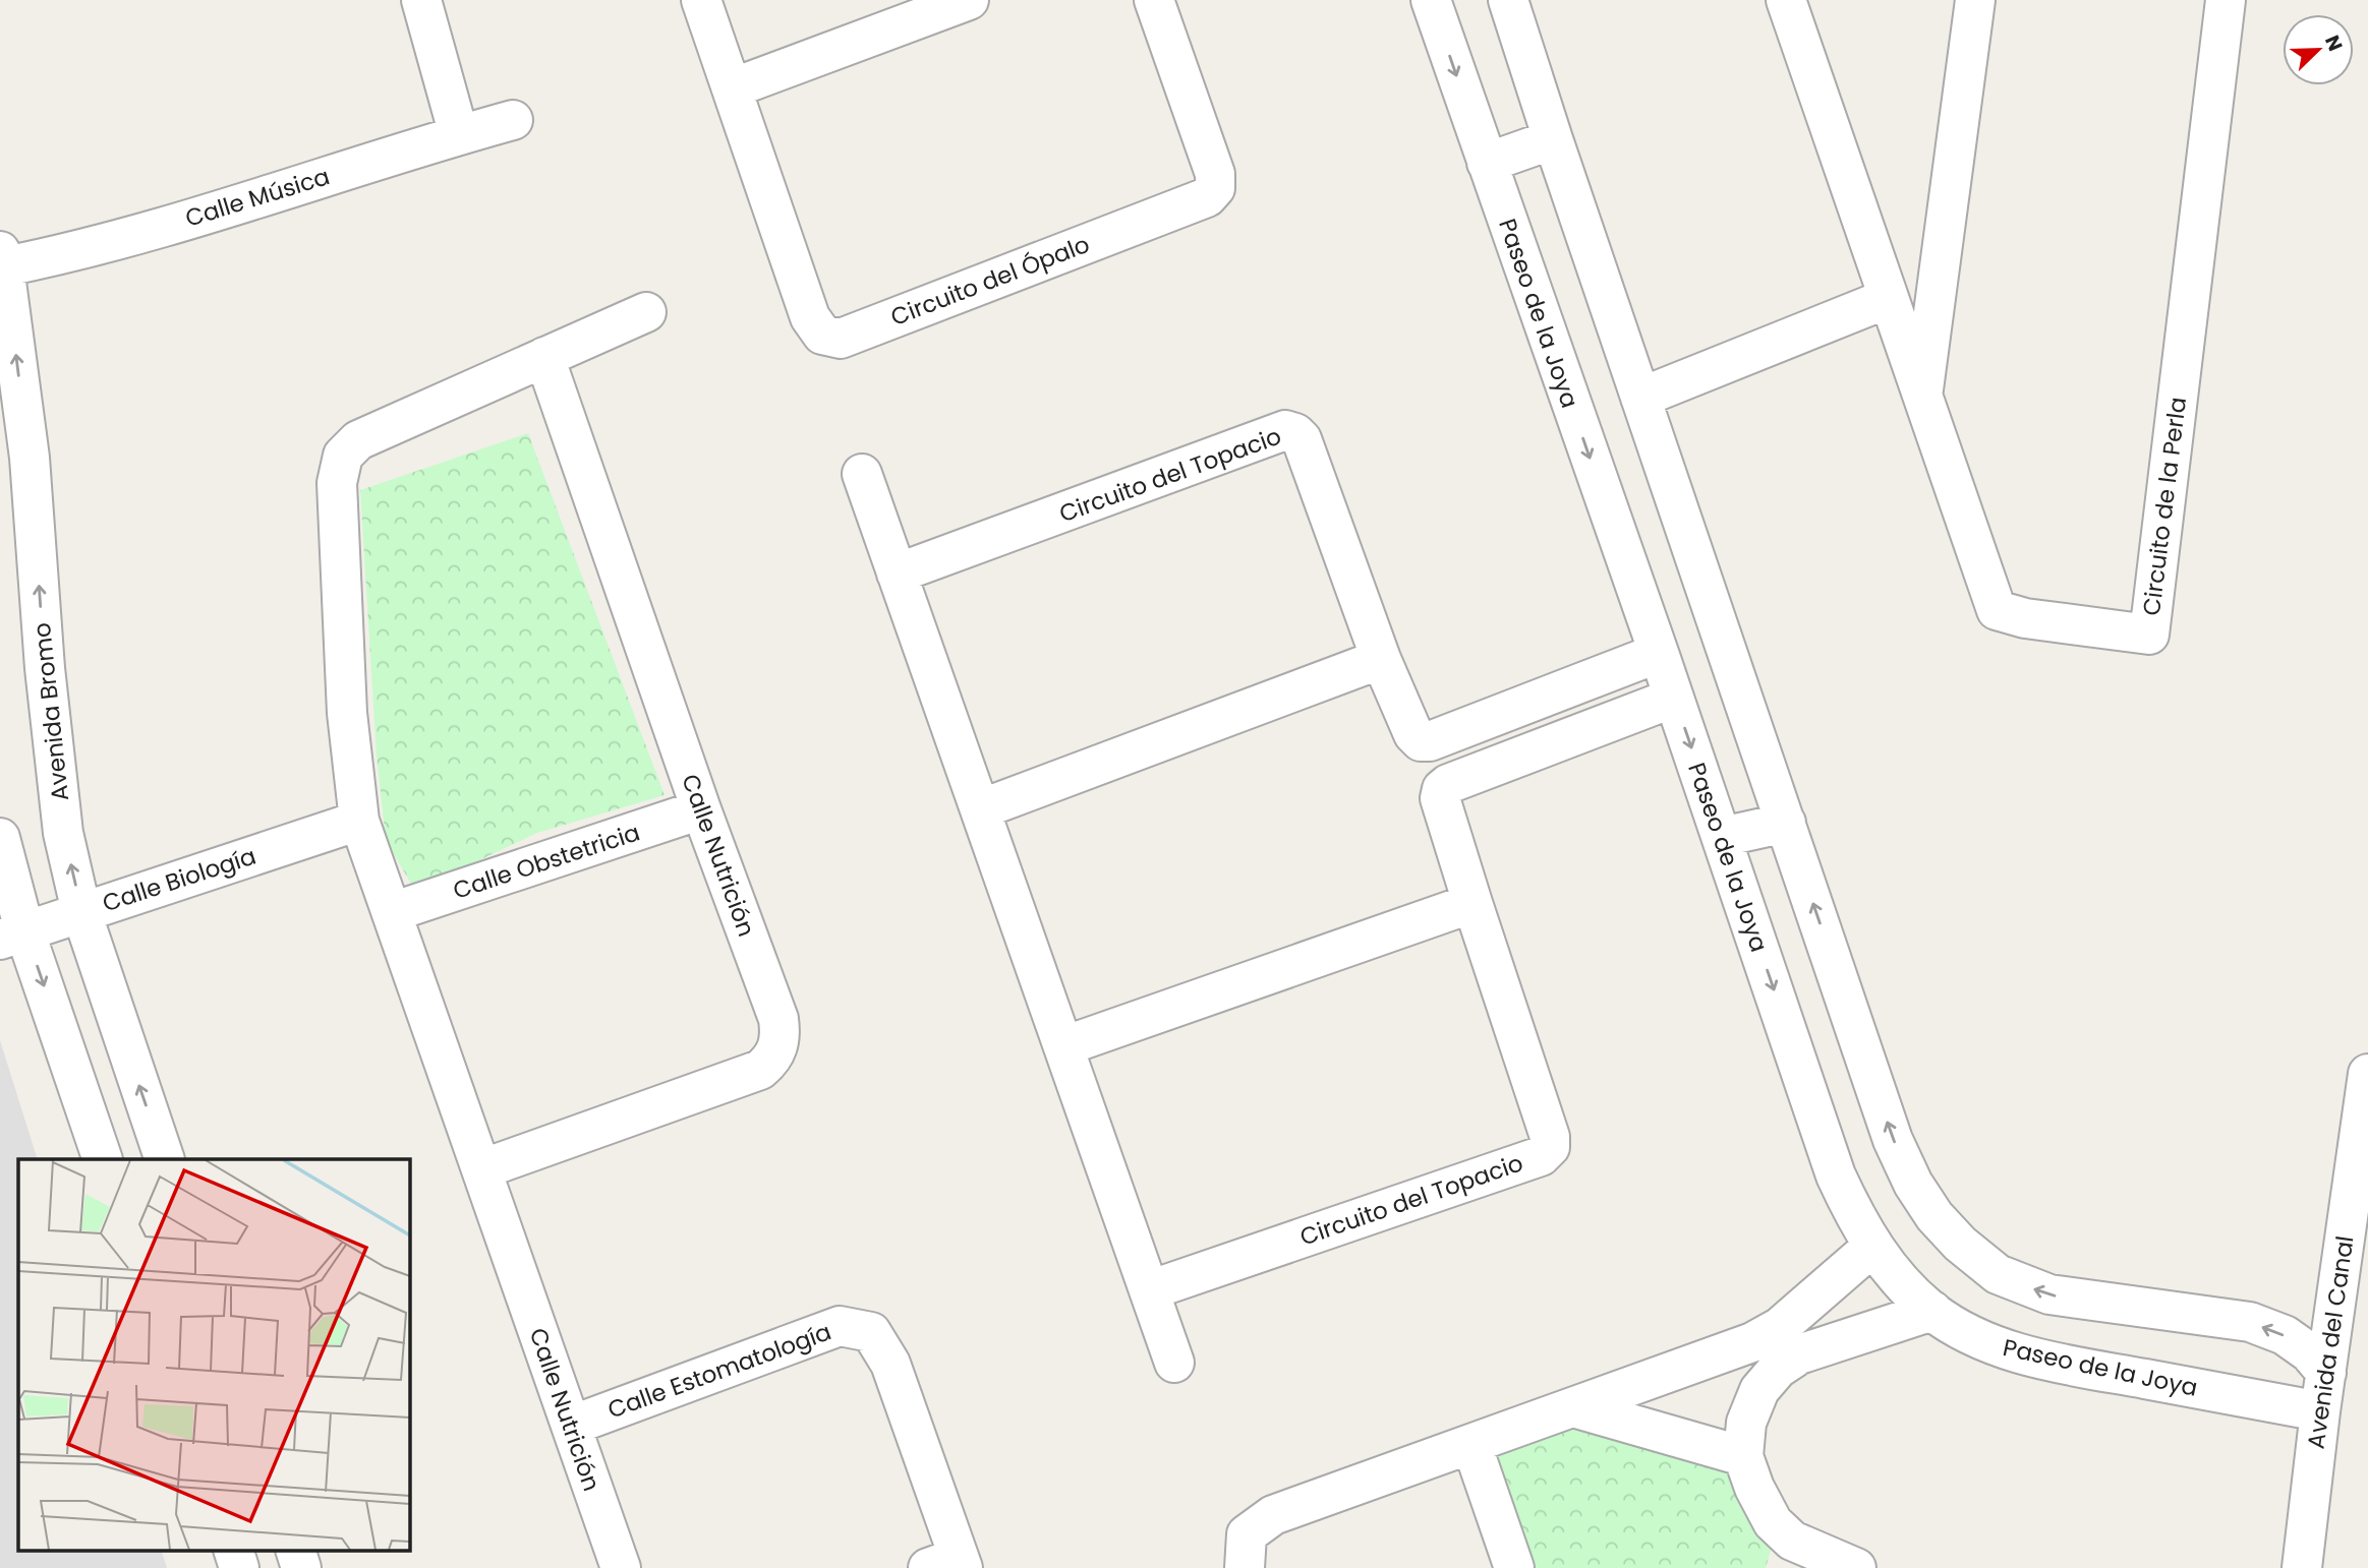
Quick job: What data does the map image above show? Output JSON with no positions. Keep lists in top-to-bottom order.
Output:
{
  "streets": {
    "street": [
      "Calle Música",
      "Circuito del Ópalo",
      "Paseo de la Joya",
      "Circuito del Topacio",
      "Circuito de la Perla",
      "Avenida Bromo",
      "Calle Nutrición",
      "Calle Obstetricia",
      "Calle Biología",
      "Avenida del Canal",
      "Calle Estomatología"
    ]
  },
  "crossings": [
    ["Calle Música", "Avenida Bromo"],
    ["Paseo de la Joya", "Circuito del Topacio"],
    ["Paseo de la Joya", "Avenida del Canal"],
    ["Avenida Bromo", "Calle Biología"],
    ["Calle Nutrición", "Calle Obstetricia"],
    ["Calle Nutrición", "Calle Biología"],
    ["Calle Nutrición", "Calle Estomatología"]
  ],
  "north": "top right"
}
